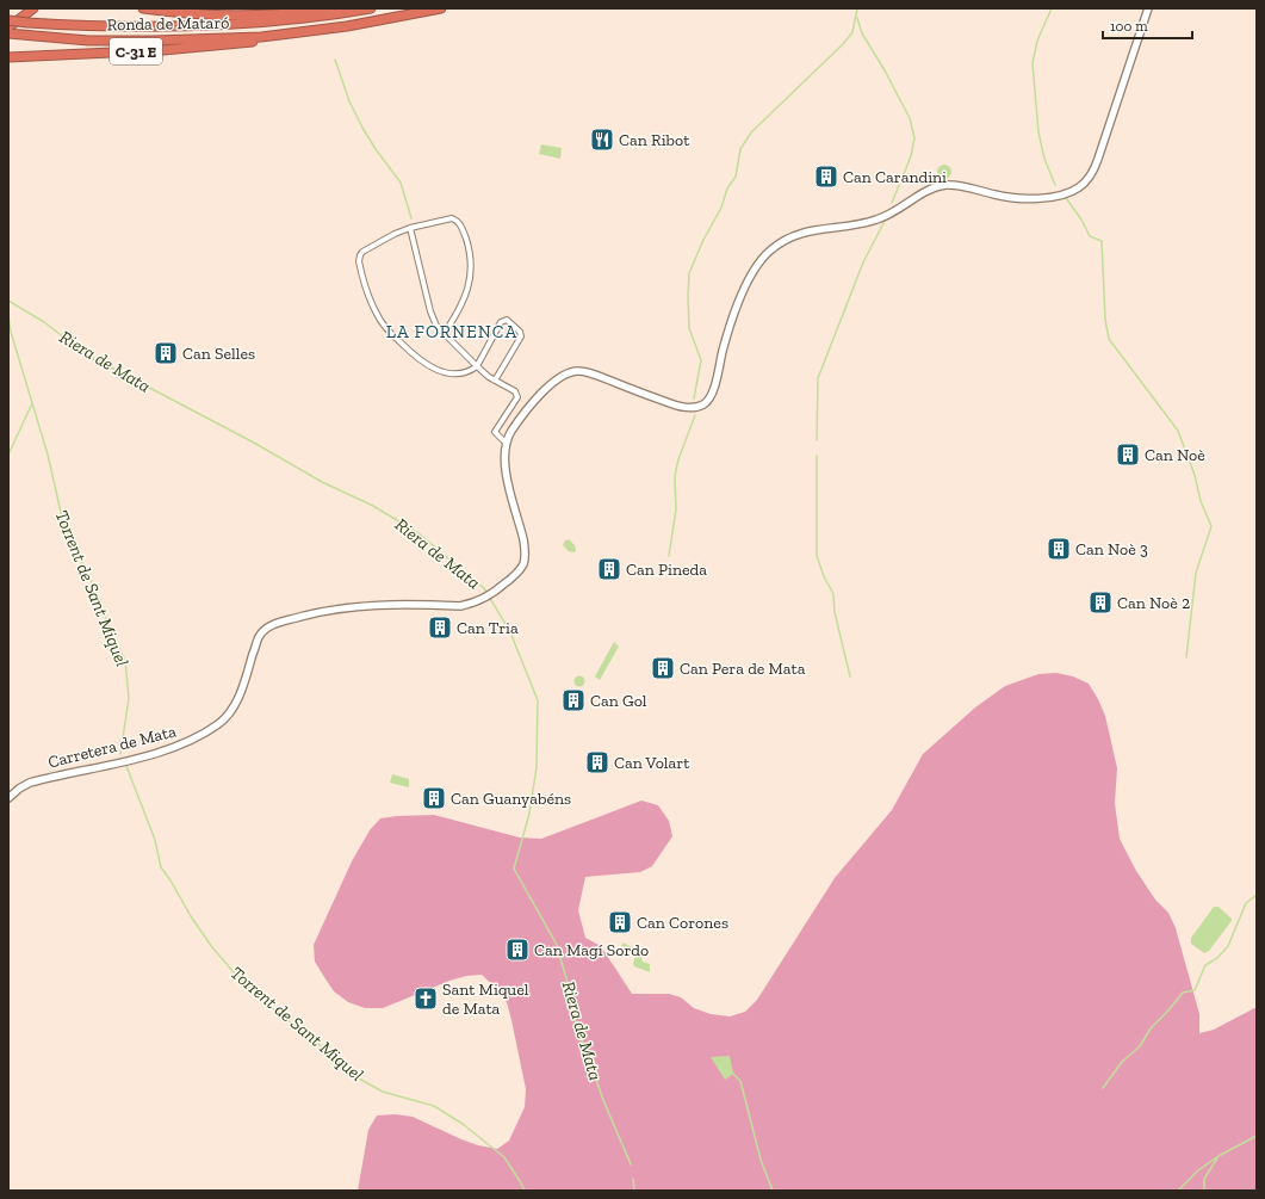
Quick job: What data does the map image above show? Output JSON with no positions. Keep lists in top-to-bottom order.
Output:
{
  "streets": {
    "highway": ["Ronda de Mataró", "C-31 E"],
    "street": ["Carretera de Mata"]
  },
  "crossings": [
    ["Ronda de Mataró", "C-31 E"]
  ],
  "districts": ["LA FORNENCA"],
  "water": ["Riera de Mata", "Torrent de Sant Miquel"],
  "places": {
    "restaurant": ["Can Ribot"],
    "building": [
      "Can Carandini",
      "Can Selles",
      "Can Noè",
      "Can Noè 3",
      "Can Pineda",
      "Can Noè 2",
      "Can Tria",
      "Can Pera de Mata",
      "Can Gol",
      "Can Volart",
      "Can Guanyabéns",
      "Can Corones",
      "Can Magí Sordo"
    ],
    "church": ["Sant Miquel de Mata"]
  },
  "scale_bar": "100 m"
}
